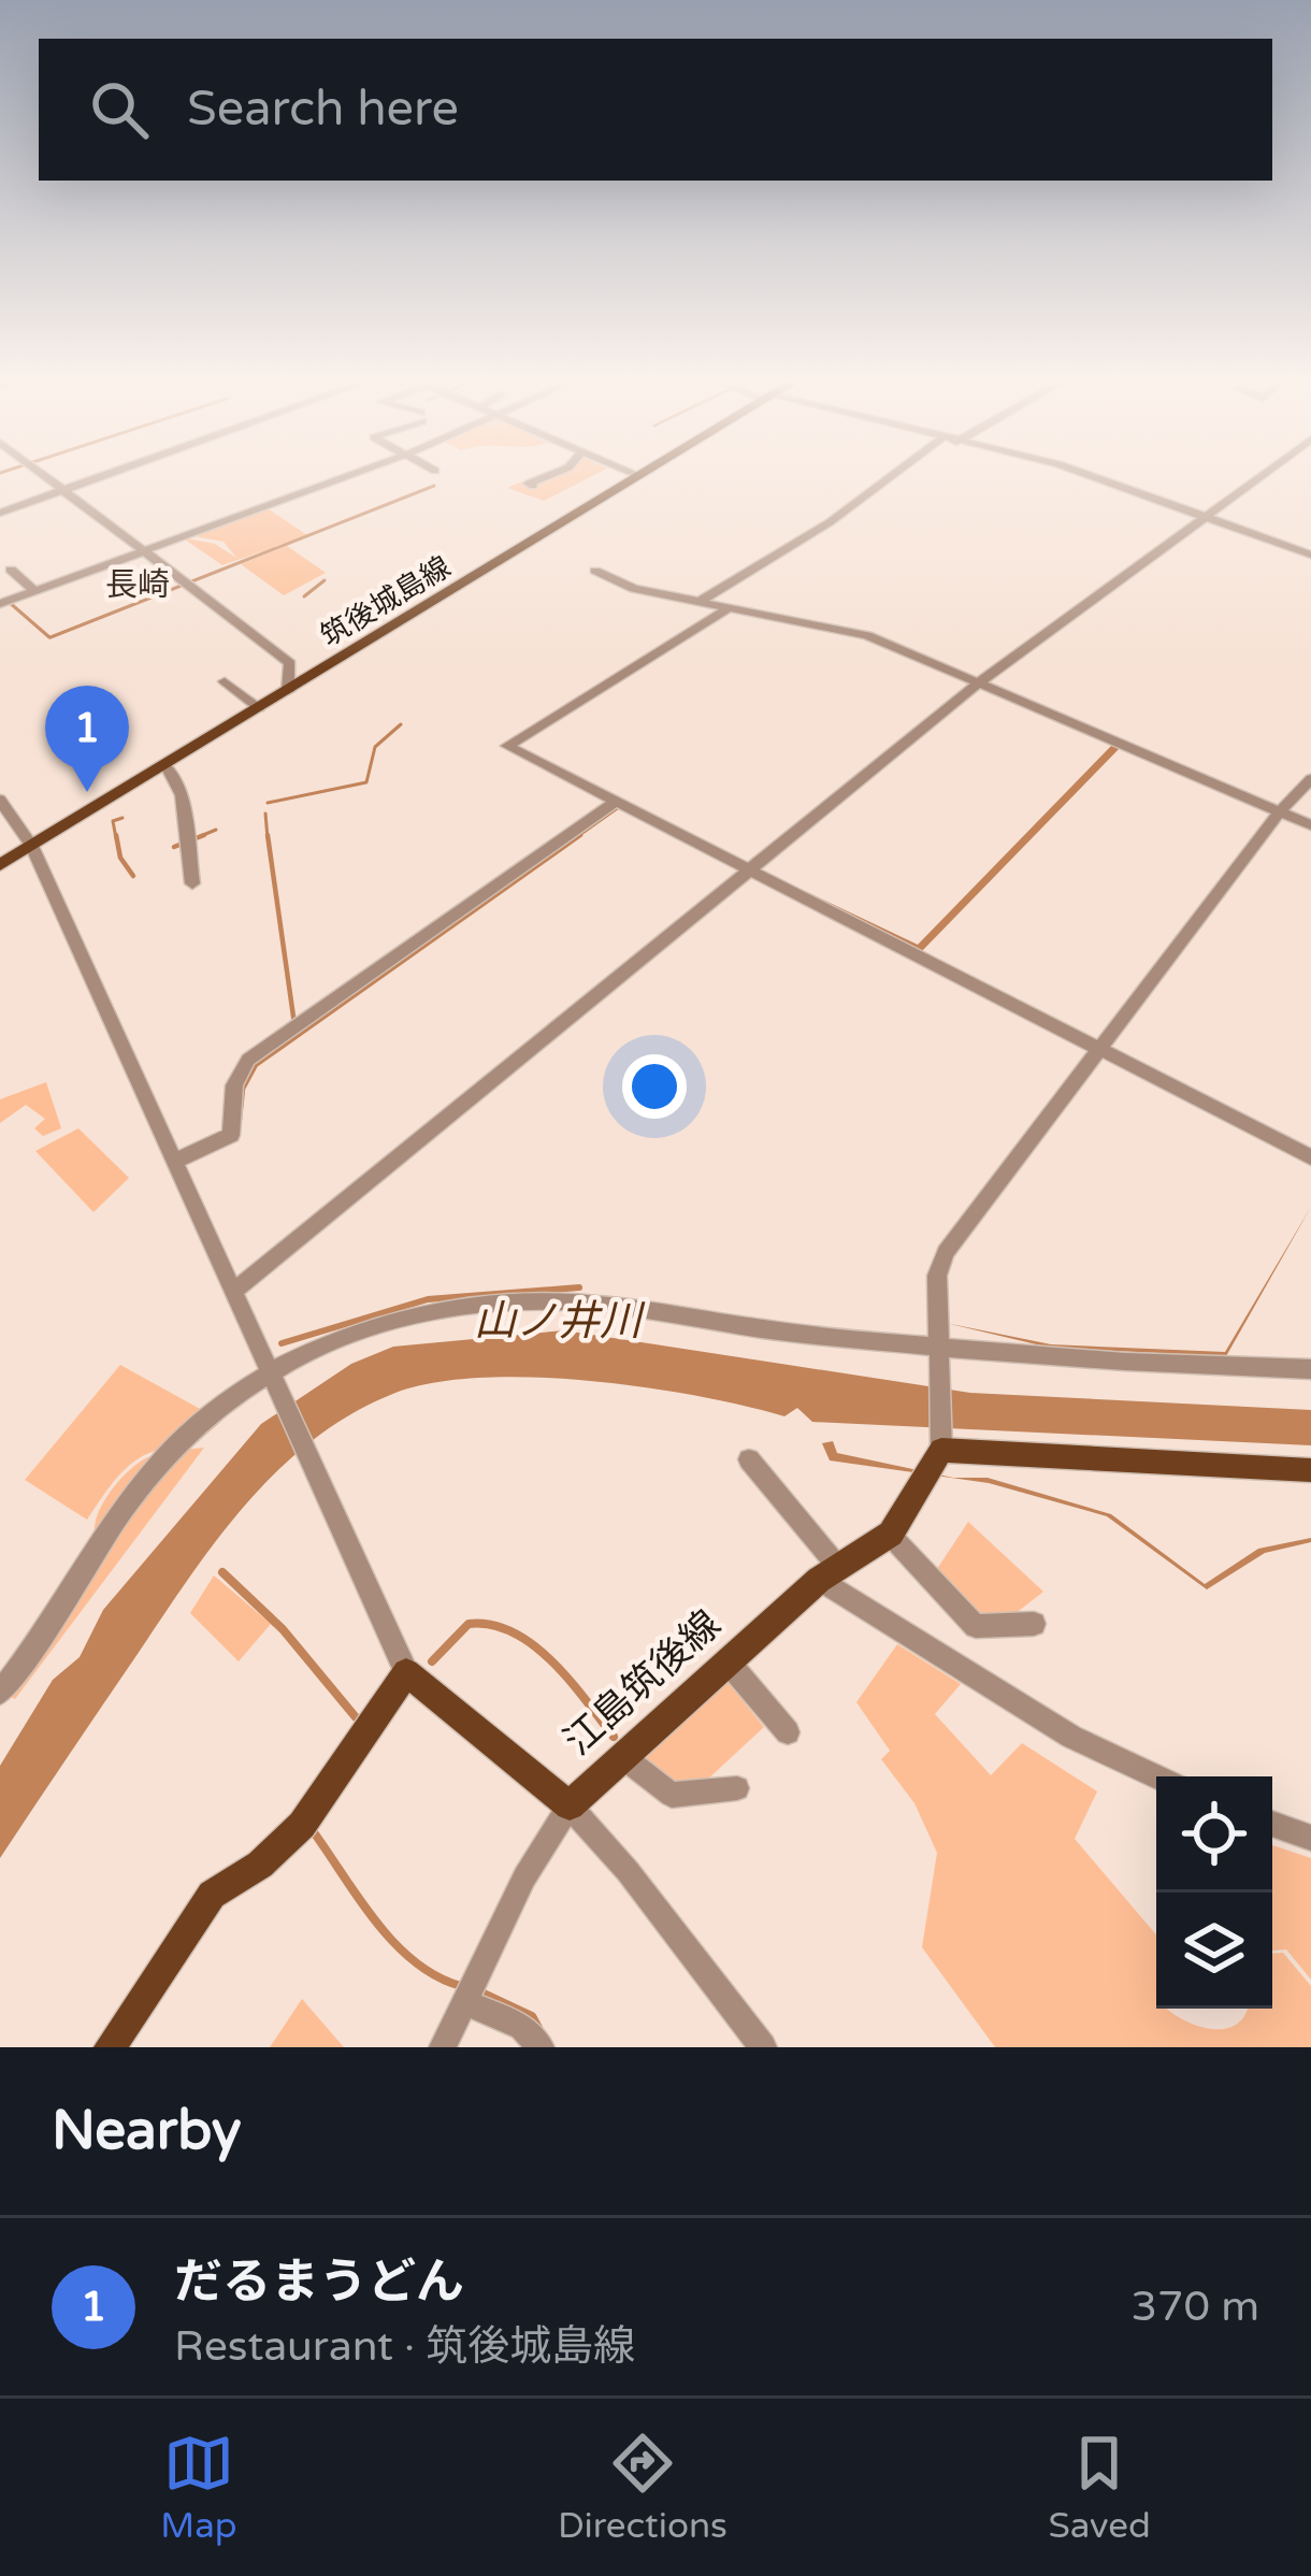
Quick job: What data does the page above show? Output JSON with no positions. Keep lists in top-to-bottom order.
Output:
{
  "streets": {
    "main road": ["筑後城島線", "江島筑後線"]
  },
  "districts": ["長崎"],
  "water": ["山ノ井川"],
  "page": {
    "search": "Search here",
    "pins": "1",
    "heading": "Nearby",
    "list": [
      {
        "mark": "1",
        "name": "だるまうどん",
        "note": "Restaurant · 筑後城島線",
        "value": "370 m"
      }
    ],
    "nav": ["Map", "Directions", "Saved"]
  }
}
